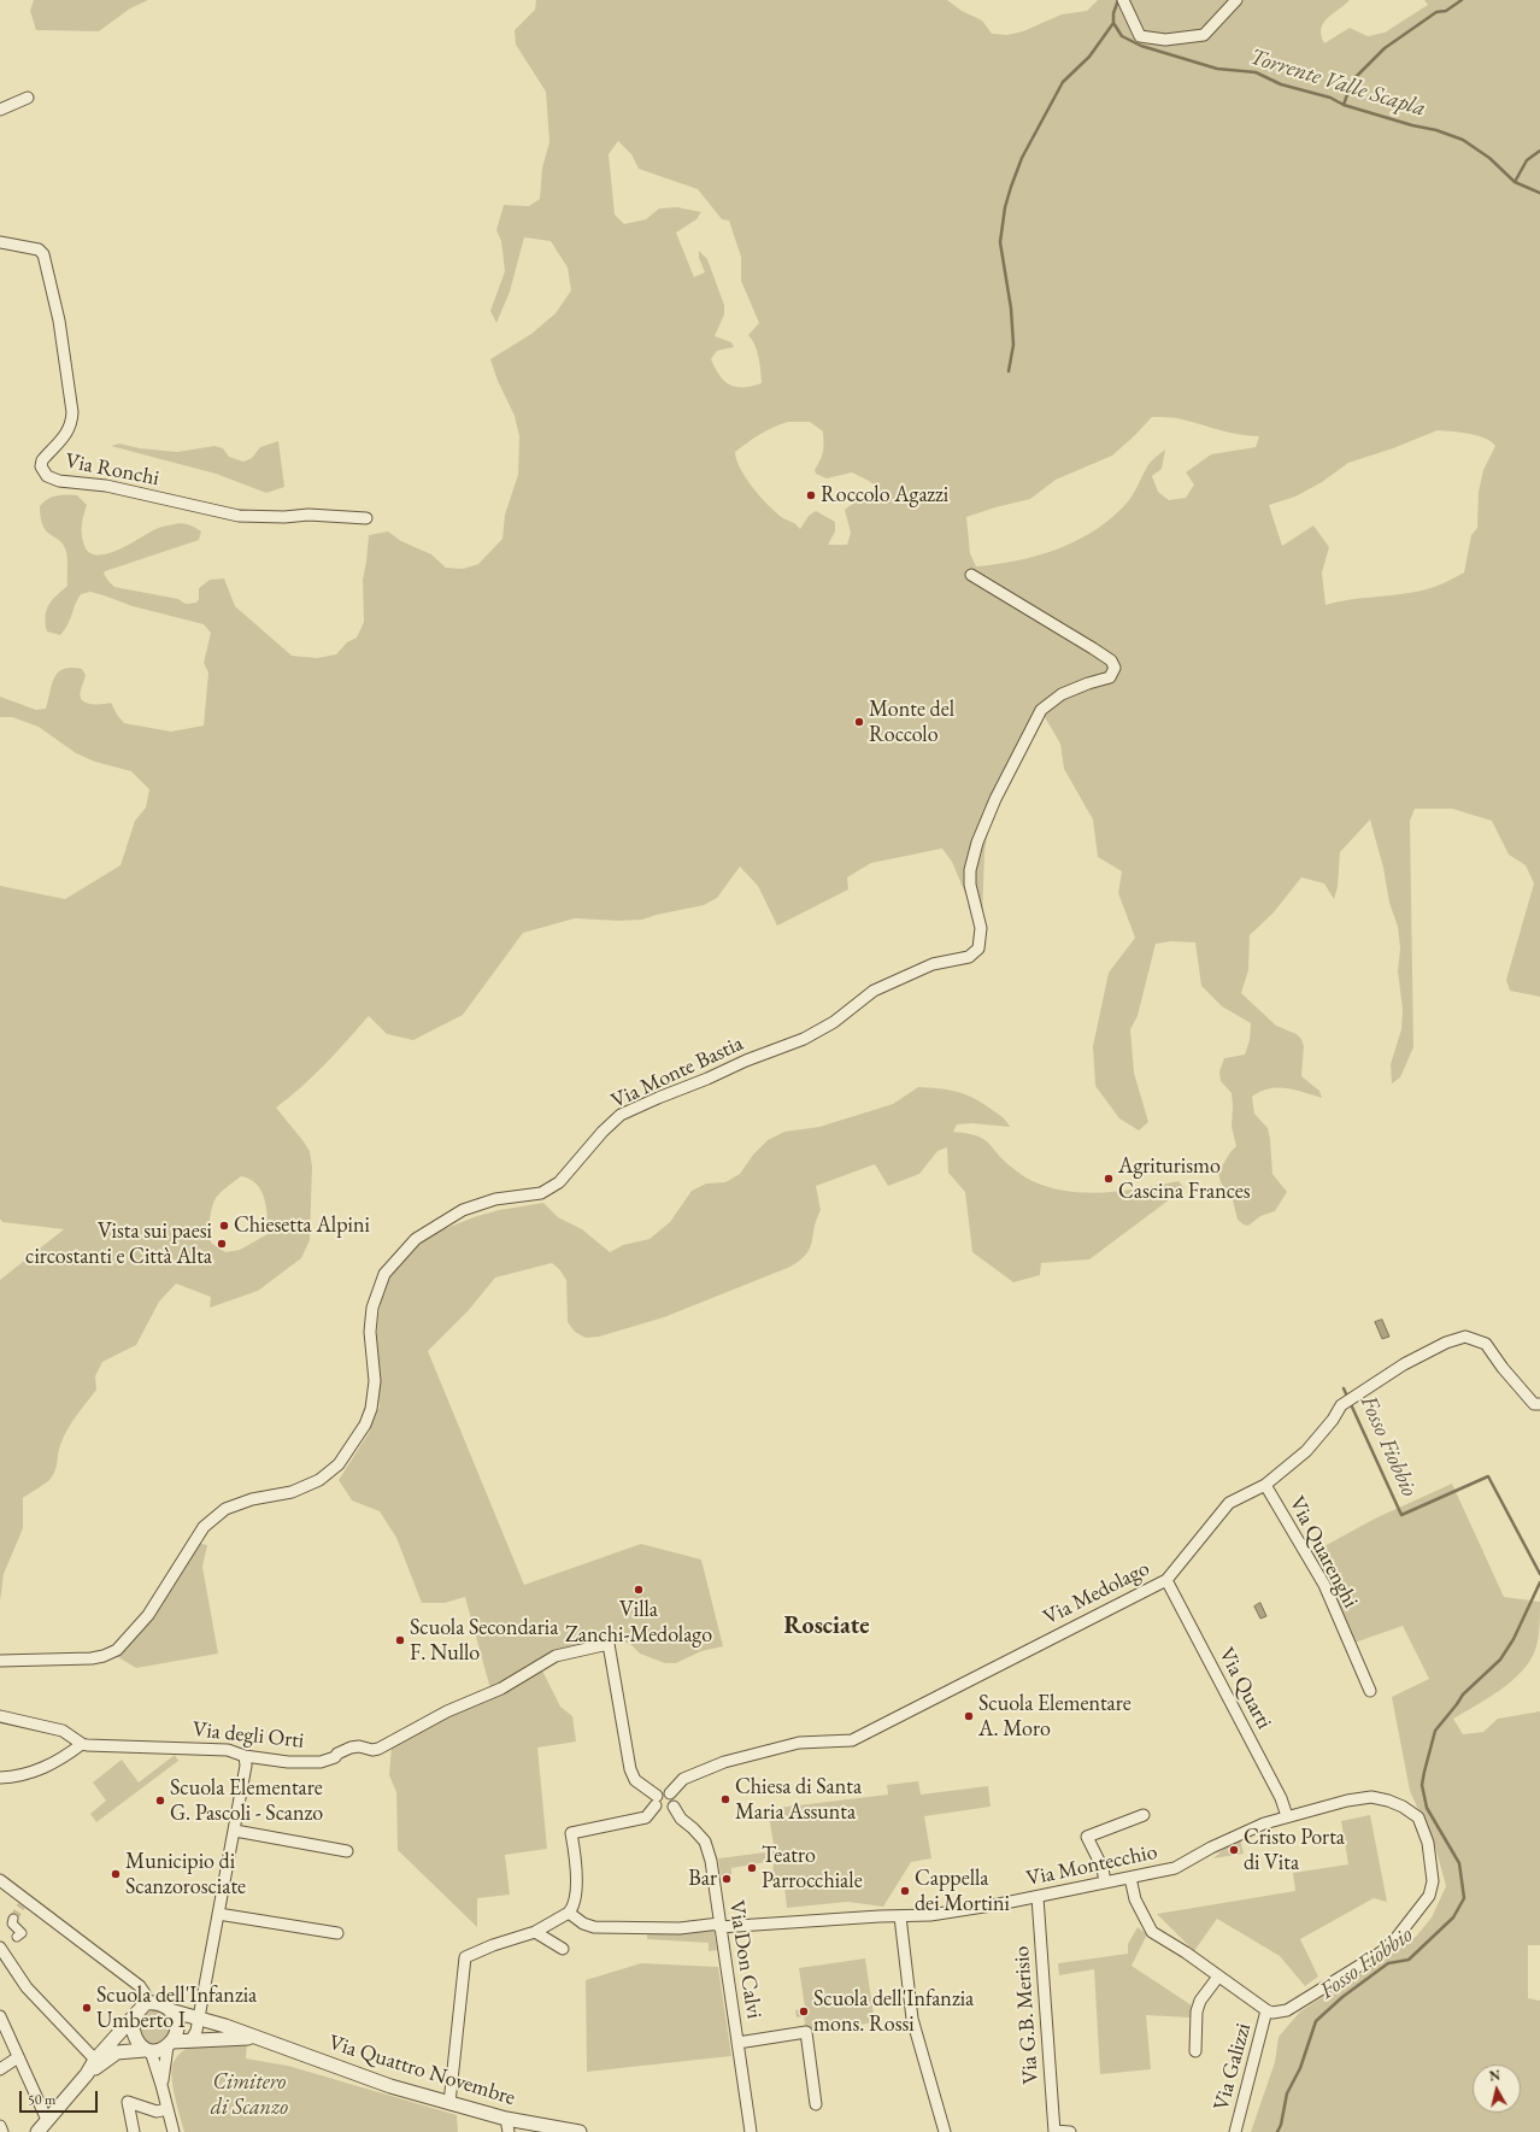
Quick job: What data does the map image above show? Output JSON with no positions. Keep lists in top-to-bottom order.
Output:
{
  "streets": {
    "street": [
      "Via Ronchi",
      "Via Monte Bastia",
      "Via Quarenghi",
      "Via Medolago",
      "Via Quarti",
      "Via degli Orti",
      "Via Montecchio",
      "Via Don Calvi",
      "Via G.B. Merisio",
      "Via Galizzi",
      "Via Quattro Novembre"
    ]
  },
  "crossings": [
    ["Via Quarenghi", "Via Medolago"],
    ["Via Medolago", "Via Quarti"],
    ["Via Medolago", "Via degli Orti"],
    ["Via Medolago", "Via Don Calvi"],
    ["Via Quarti", "Via Montecchio"],
    ["Via degli Orti", "Via Don Calvi"],
    ["Via Montecchio", "Via Don Calvi"],
    ["Via Montecchio", "Via G.B. Merisio"],
    ["Via Montecchio", "Via Galizzi"]
  ],
  "districts": ["Rosciate"],
  "water": ["Torrente Valle Scapla", "Fosso Fiobbio"],
  "parks": ["Cimitero di Scanzo"],
  "places": [
    "Roccolo Agazzi",
    "Monte del Roccolo",
    "Agriturismo Cascina Frances",
    "Chiesetta Alpini",
    "Vista sui paesi circostanti e Città Alta",
    "Villa Zanchi-Medolago",
    "Scuola Secondaria F. Nullo",
    "Scuola Elementare A. Moro",
    "Chiesa di Santa Maria Assunta",
    "Scuola Elementare G. Pascoli - Scanzo",
    "Cristo Porta di Vita",
    "Teatro Parrocchiale",
    "Municipio di Scanzorosciate",
    "Bar",
    "Cappella dei Mortini",
    "Scuola dell'Infanzia Umberto I",
    "Scuola dell'Infanzia mons. Rossi"
  ],
  "scale_bar": "50 m",
  "north": "top"
}
